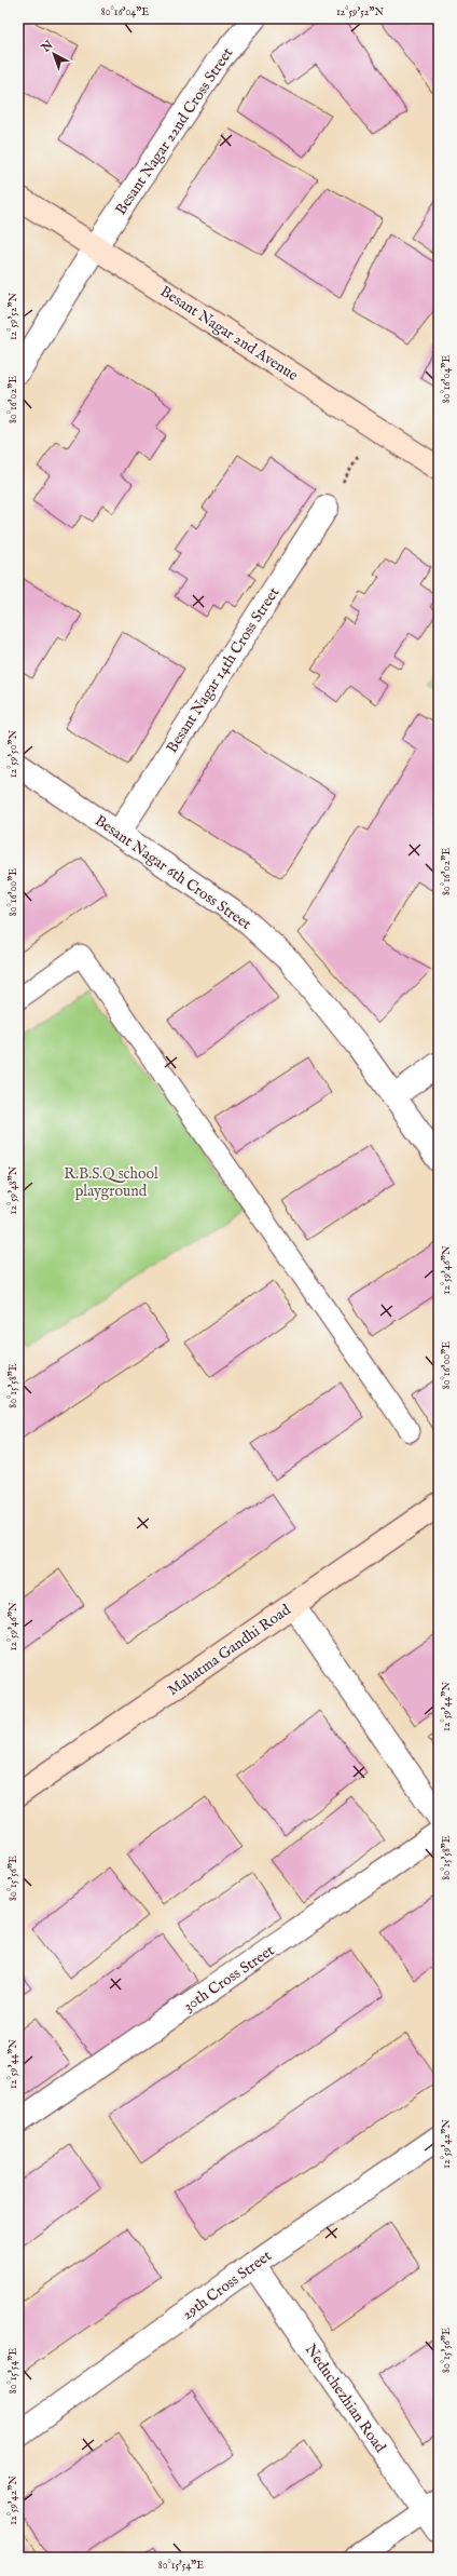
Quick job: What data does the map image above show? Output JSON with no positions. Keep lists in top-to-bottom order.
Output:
{
  "streets": {
    "main road": ["Besant Nagar 2nd Avenue", "Mahatma Gandhi Road"],
    "street": [
      "Besant Nagar 22nd Cross Street",
      "Besant Nagar 14th Cross Street",
      "Besant Nagar 6th Cross Street",
      "30th Cross Street",
      "29th Cross Street",
      "Neduchezhian Road"
    ]
  },
  "crossings": [
    ["Besant Nagar 22nd Cross Street", "Besant Nagar 2nd Avenue"],
    ["Besant Nagar 14th Cross Street", "Besant Nagar 6th Cross Street"],
    ["29th Cross Street", "Neduchezhian Road"]
  ],
  "parks": ["R.B.S.Q school playground"],
  "north": "top left",
  "coordinates": [
    "80°16'04\"E",
    "12°59'52\"N",
    "80°16'02\"E",
    "12°59'50\"N",
    "80°16'00\"E",
    "12°59'48\"N",
    "12°59'46\"N",
    "80°15'58\"E",
    "12°59'44\"N",
    "80°15'56\"E",
    "12°59'42\"N",
    "80°15'54\"E"
  ]
}
